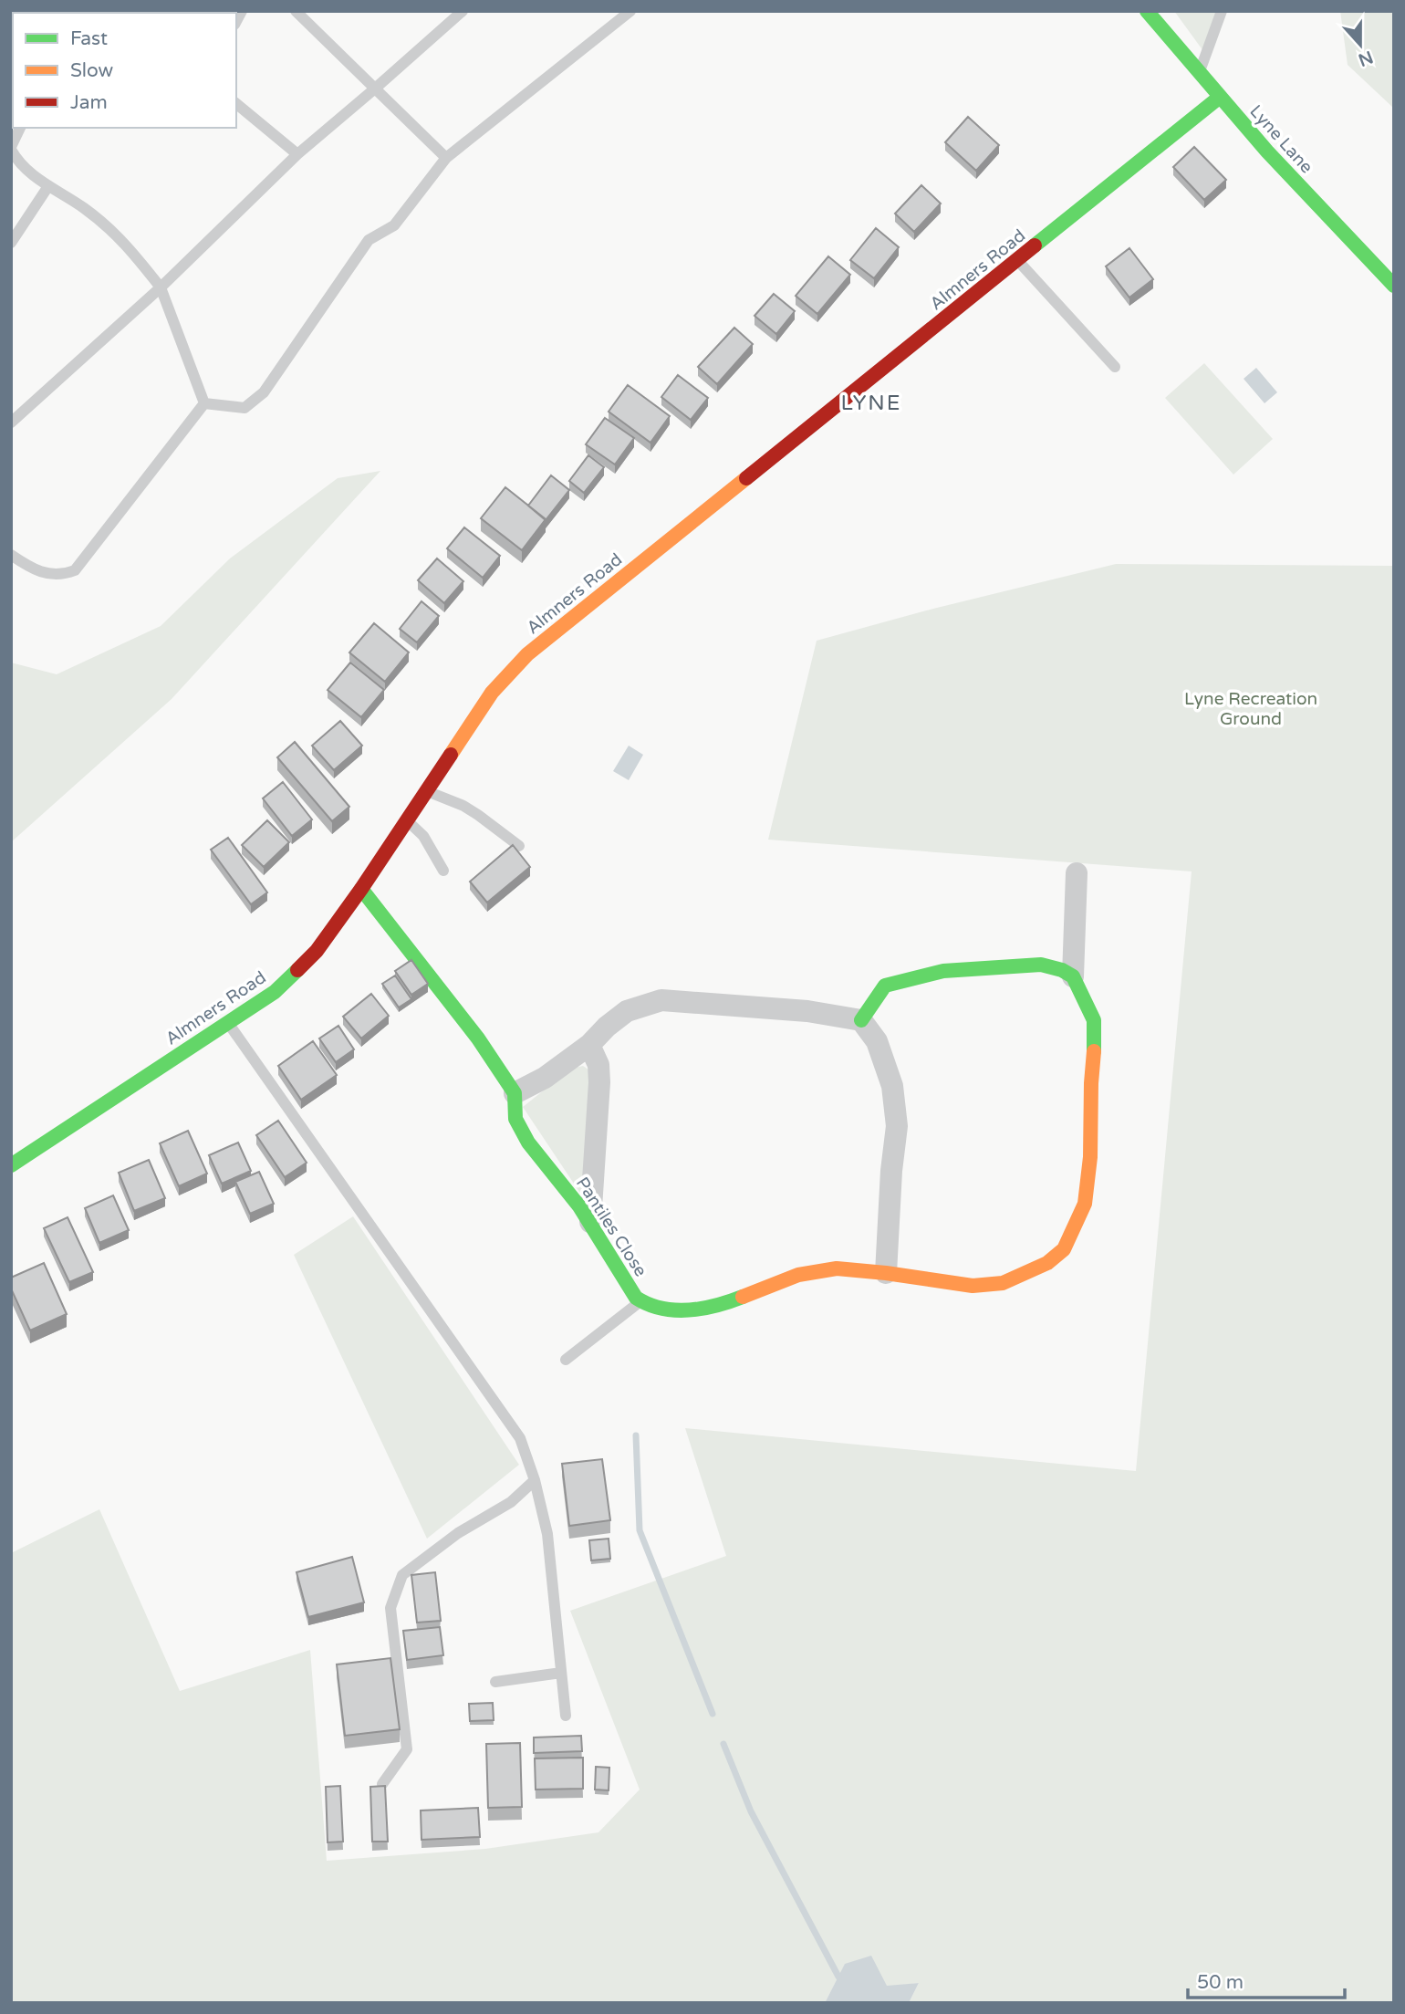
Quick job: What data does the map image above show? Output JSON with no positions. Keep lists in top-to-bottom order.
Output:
{
  "streets": {
    "street": ["Lyne Lane", "Almners Road", "Pantiles Close"]
  },
  "crossings": [
    ["Lyne Lane", "Almners Road"],
    ["Almners Road", "Pantiles Close"]
  ],
  "districts": ["LYNE"],
  "parks": ["Lyne Recreation Ground"],
  "legend": ["Fast", "Slow", "Jam"],
  "scale_bar": "50 m",
  "north": "bottom"
}
